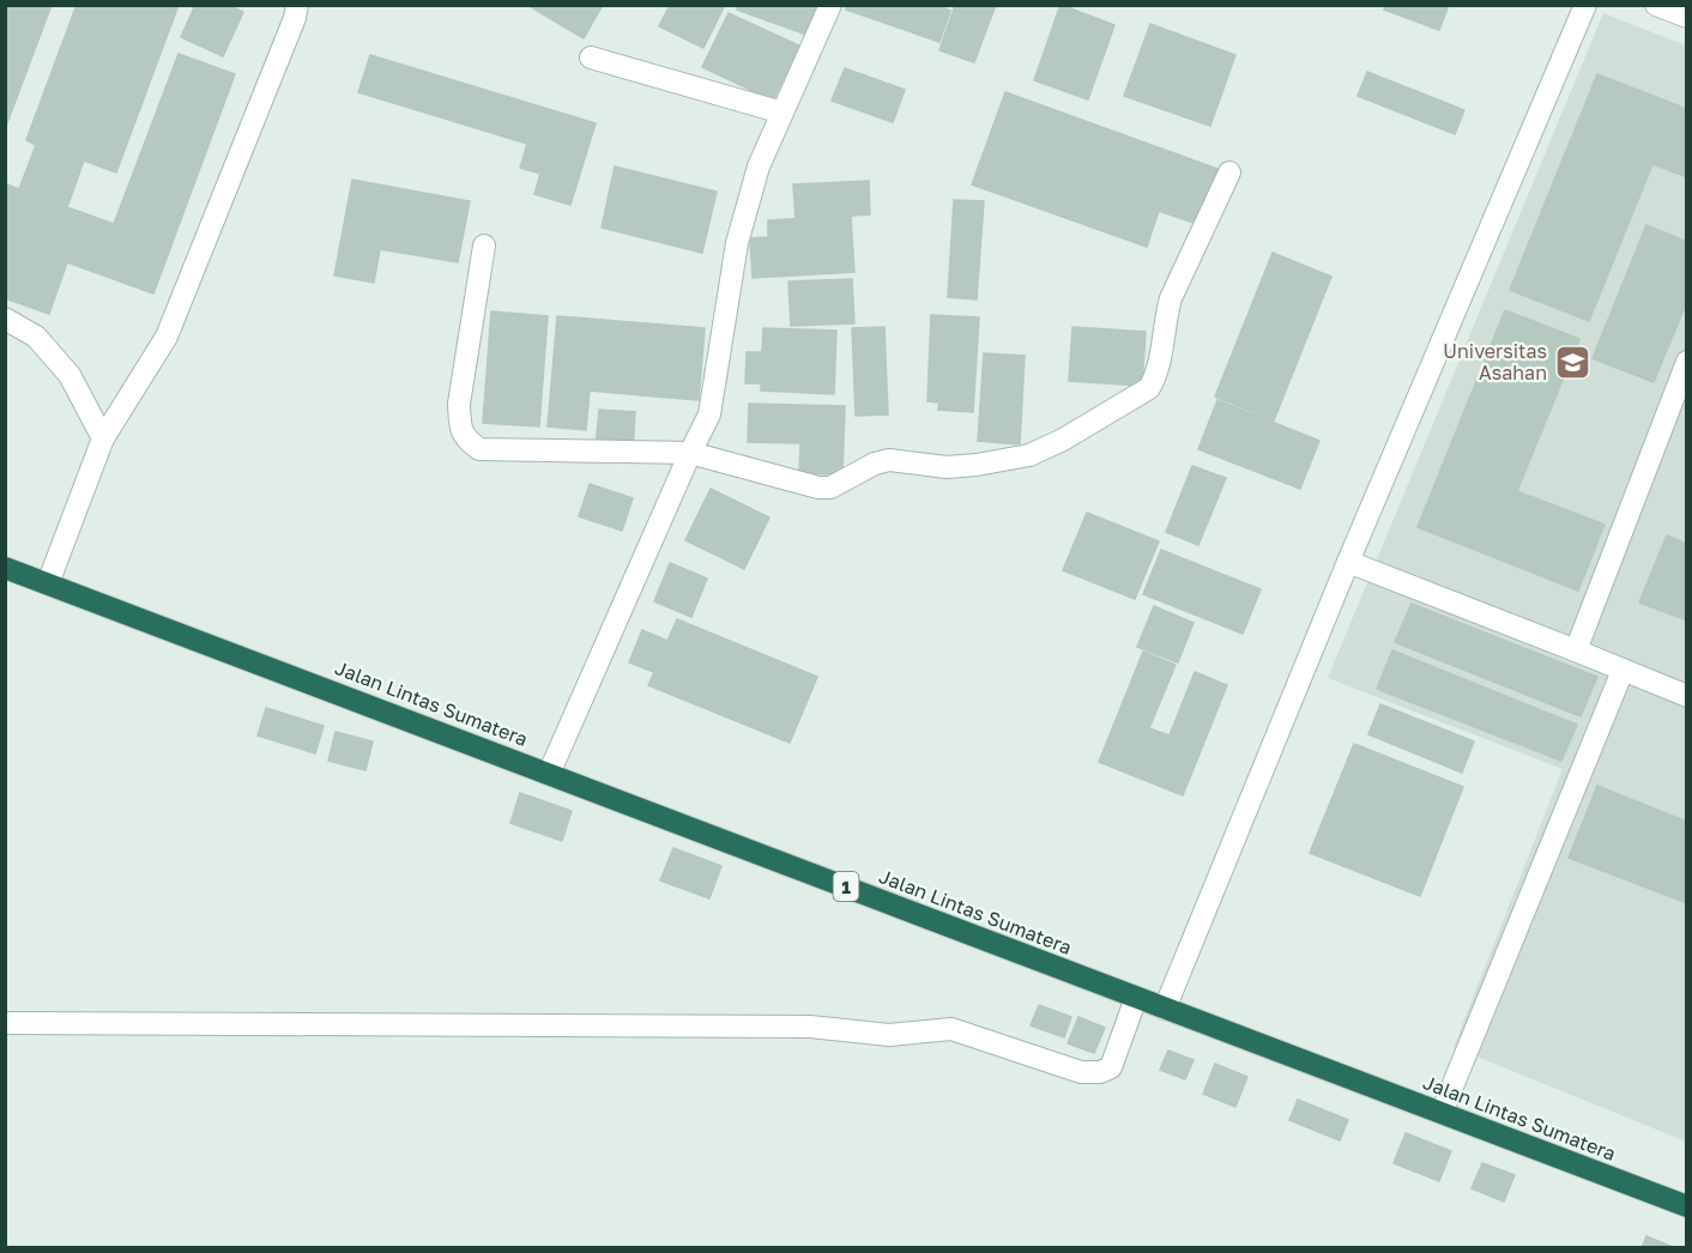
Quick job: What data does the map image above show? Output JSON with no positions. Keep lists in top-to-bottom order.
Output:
{
  "streets": {
    "highway": ["Jalan Lintas Sumatera", "1"]
  },
  "places": {
    "school or university": ["Universitas Asahan"]
  }
}
